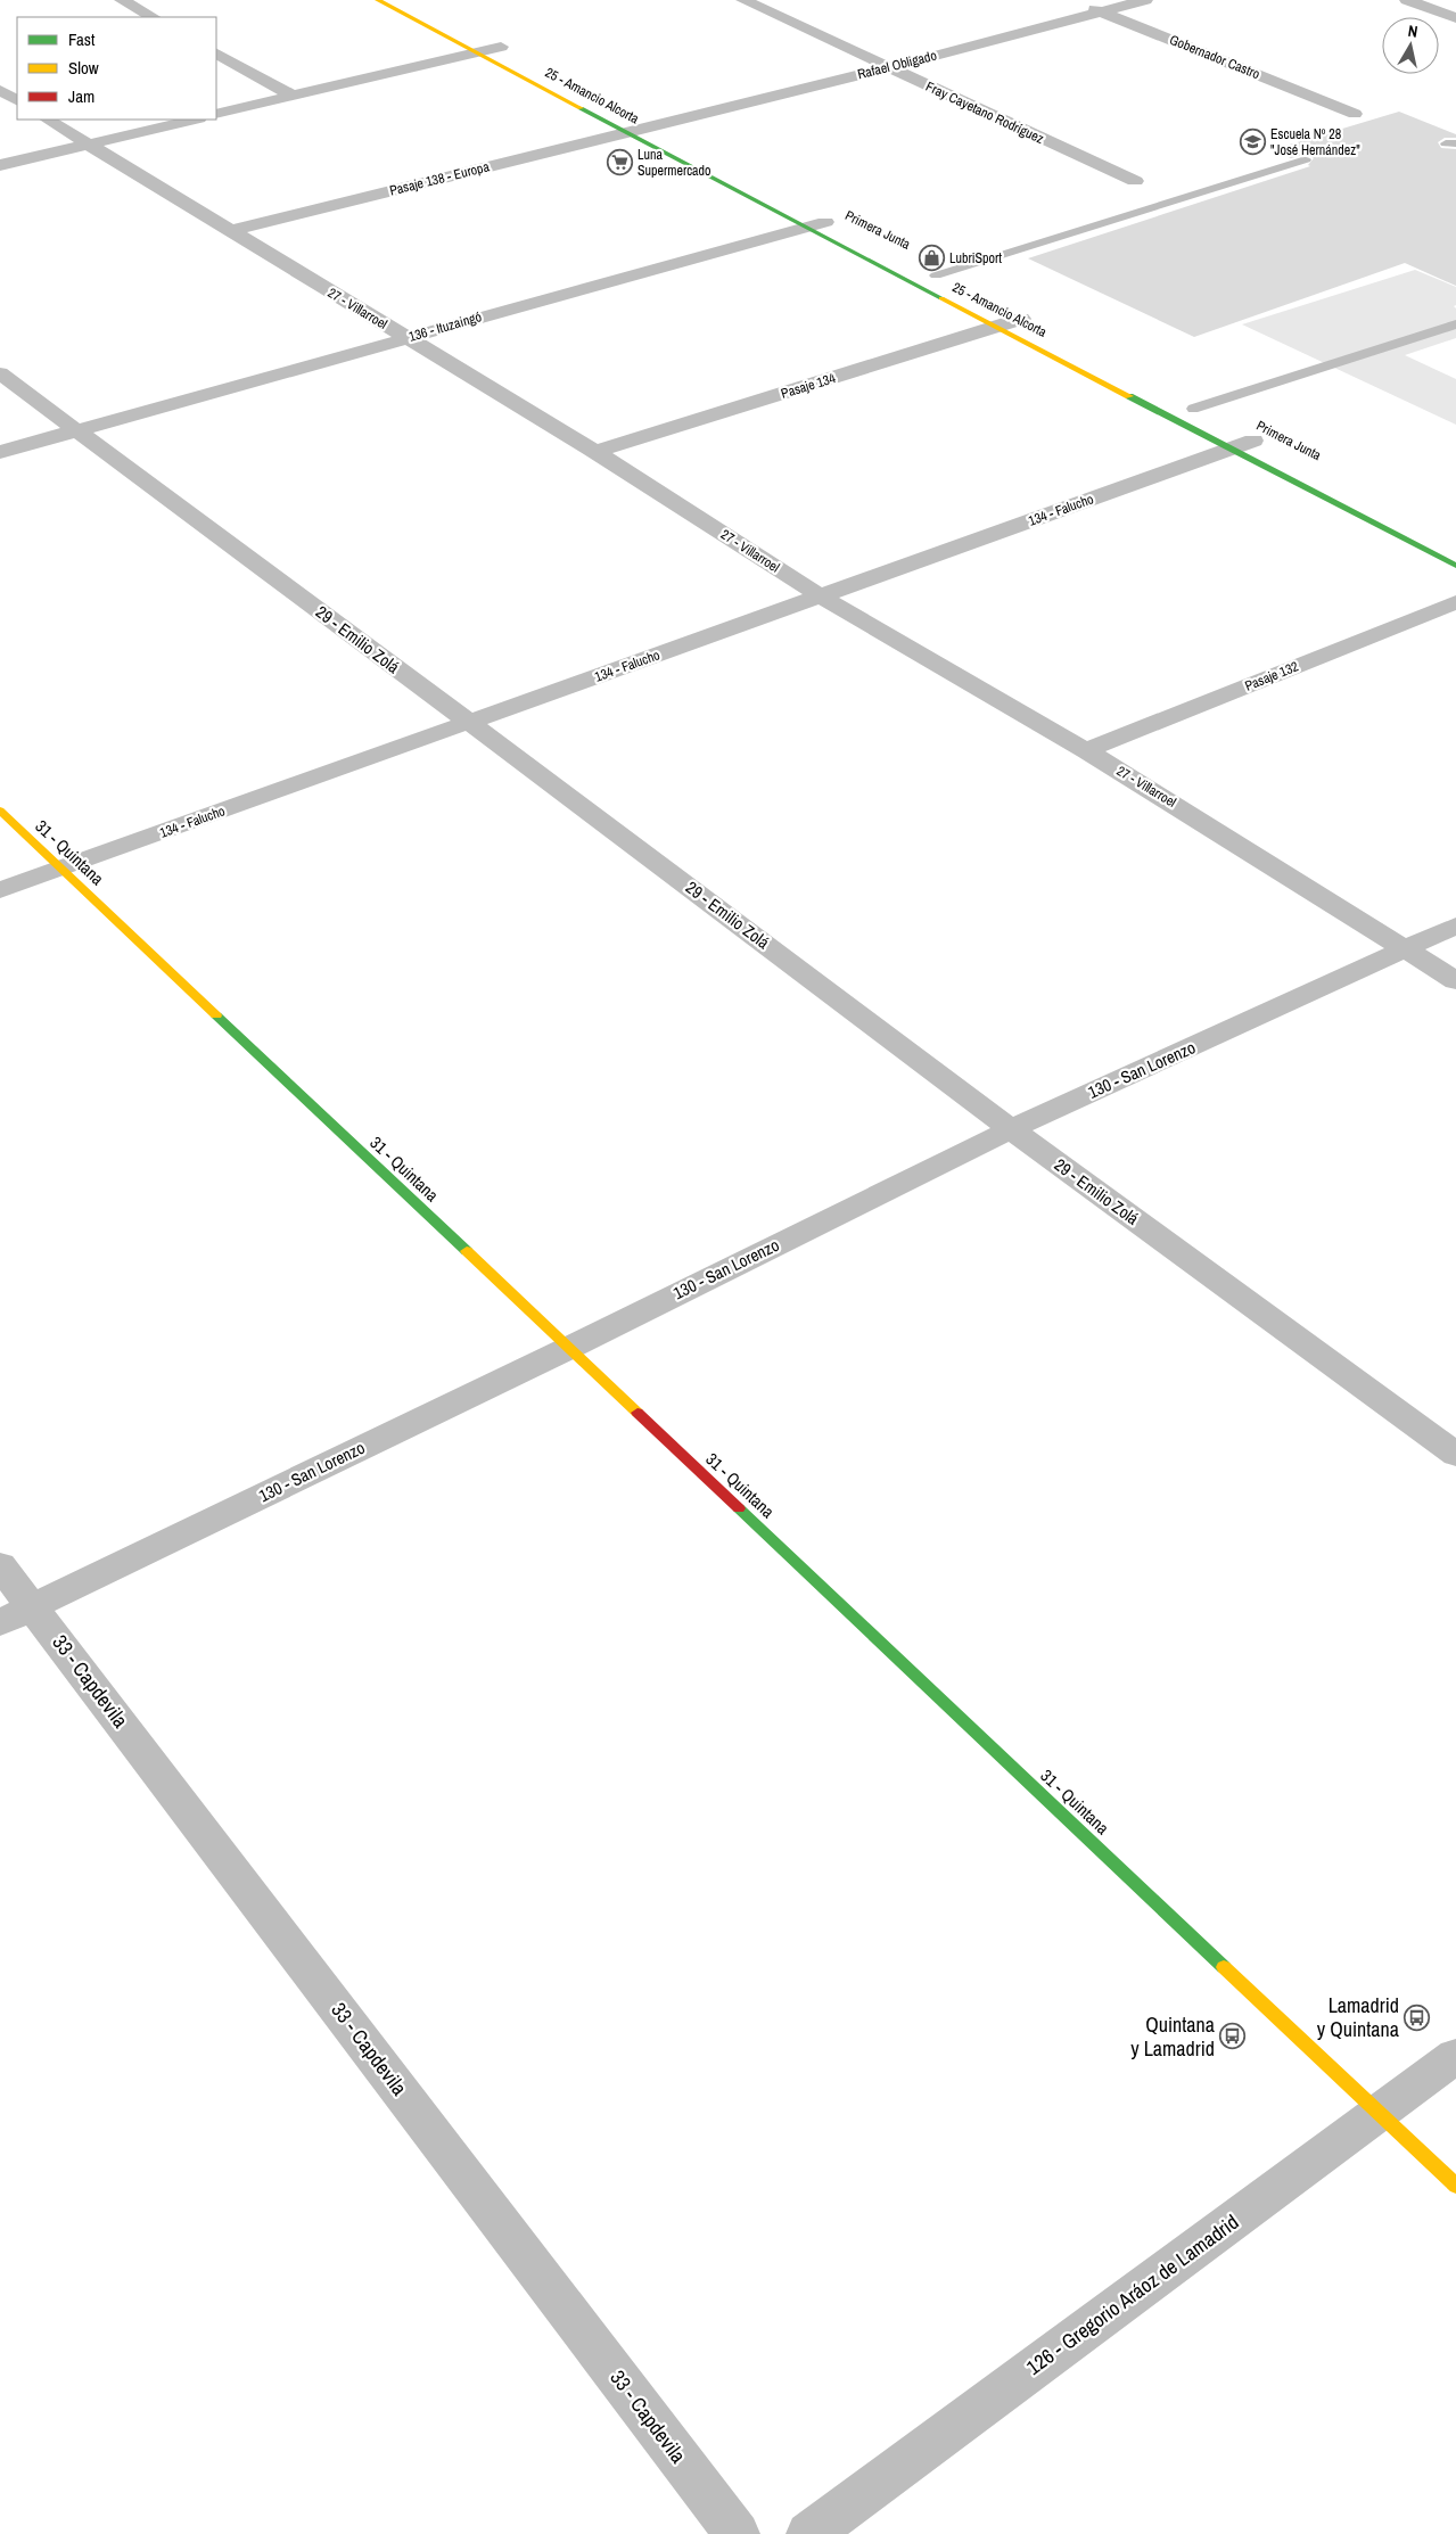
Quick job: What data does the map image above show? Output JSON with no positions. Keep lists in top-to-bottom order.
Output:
{
  "streets": {
    "main road": ["25 - Amancio Alcorta", "31 - Quintana"],
    "street": [
      "Gobernador Castro",
      "Rafael Obligado",
      "Fray Cayetano Rodríguez",
      "Pasaje 138 - Europa",
      "27 - Villarroel",
      "136 - Ituzaingó",
      "Pasaje 134",
      "134 - Falucho",
      "29 - Emilio Zolá",
      "Pasaje 132",
      "130 - San Lorenzo",
      "33 - Capdevila",
      "126 - Gregorio Aráoz de Lamadrid"
    ]
  },
  "crossings": [
    ["Gobernador Castro", "Rafael Obligado"],
    ["Rafael Obligado", "Fray Cayetano Rodríguez"],
    ["Rafael Obligado", "Pasaje 138 - Europa"],
    ["25 - Amancio Alcorta", "Pasaje 138 - Europa"],
    ["25 - Amancio Alcorta", "136 - Ituzaingó"],
    ["25 - Amancio Alcorta", "Pasaje 134"],
    ["25 - Amancio Alcorta", "134 - Falucho"],
    ["Pasaje 138 - Europa", "27 - Villarroel"],
    ["27 - Villarroel", "136 - Ituzaingó"],
    ["27 - Villarroel", "Pasaje 134"],
    ["27 - Villarroel", "134 - Falucho"],
    ["27 - Villarroel", "Pasaje 132"],
    ["27 - Villarroel", "130 - San Lorenzo"],
    ["136 - Ituzaingó", "29 - Emilio Zolá"],
    ["134 - Falucho", "29 - Emilio Zolá"],
    ["134 - Falucho", "31 - Quintana"],
    ["29 - Emilio Zolá", "130 - San Lorenzo"],
    ["31 - Quintana", "130 - San Lorenzo"],
    ["31 - Quintana", "126 - Gregorio Aráoz de Lamadrid"],
    ["130 - San Lorenzo", "33 - Capdevila"]
  ],
  "places": {
    "school or university": ["Escuela Nº 28 \"José Hernández\""],
    "supermarket": ["Luna Supermercado"],
    "shop": ["LubriSport"],
    "bus stop": ["Lamadrid y Quintana", "Quintana y Lamadrid"]
  },
  "legend": ["Fast", "Slow", "Jam"],
  "north": "top"
}
